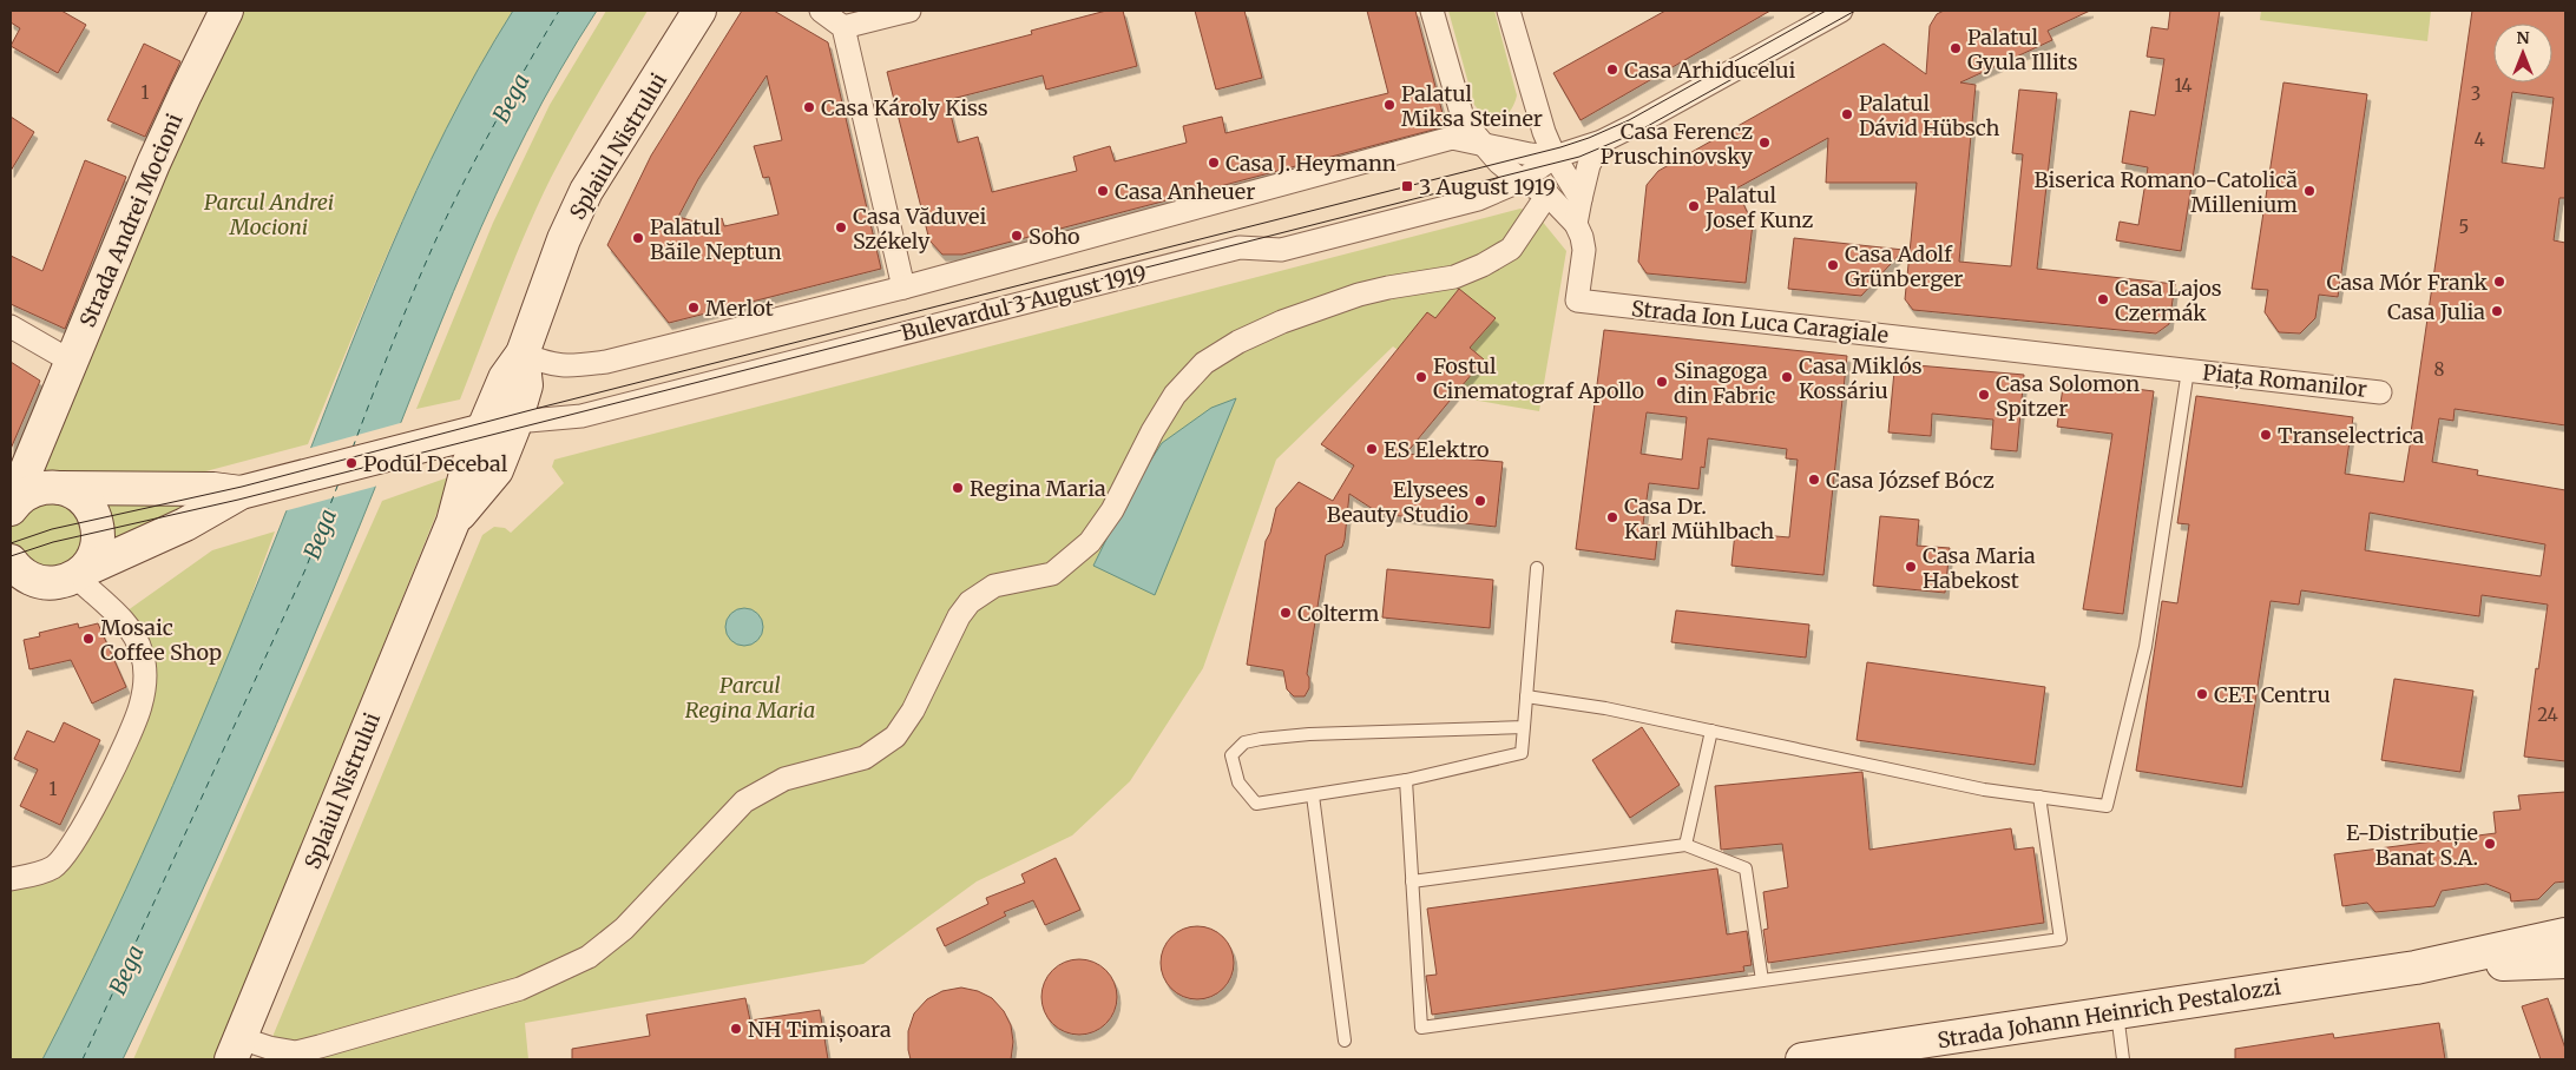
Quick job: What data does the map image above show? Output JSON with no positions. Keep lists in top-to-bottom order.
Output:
{
  "streets": {
    "street": [
      "Splaiul Nistrului",
      "Strada Andrei Mocioni",
      "Bulevardul 3 August 1919",
      "Strada Ion Luca Caragiale",
      "Piața Romanilor",
      "Strada Johann Heinrich Pestalozzi"
    ]
  },
  "crossings": [
    ["Splaiul Nistrului", "Bulevardul 3 August 1919"],
    ["Strada Ion Luca Caragiale", "Piața Romanilor"]
  ],
  "water": ["Bega"],
  "parks": ["Parcul Andrei Mocioni", "Parcul Regina Maria"],
  "places": {
    "other": [
      "Palatul Gyula Illits",
      "Casa Arhiducelui",
      "Palatul Miksa Steiner",
      "Casa Károly Kiss",
      "Palatul Dávid Hübsch",
      "Casa Ferencz Pruschinovsky",
      "Casa J. Heymann",
      "Casa Anheuer",
      "Biserica Romano-Catolică Millenium",
      "Palatul Josef Kunz",
      "Casa Văduvei Székely",
      "Soho",
      "Palatul Băile Neptun",
      "Casa Adolf Grünberger",
      "Casa Mór Frank",
      "Casa Lajos Czermák",
      "Merlot",
      "Casa Julia",
      "Fostul Cinematograf Apollo",
      "Casa Miklós Kossáriu",
      "Sinagoga din Fabric",
      "Casa Solomon Spitzer",
      "Transelectrica",
      "ES Elektro",
      "Podul Decebal",
      "Casa József Bócz",
      "Regina Maria",
      "Elysees Beauty Studio",
      "Casa Dr. Karl Mühlbach",
      "Casa Maria Habekost",
      "Colterm",
      "Mosaic Coffee Shop",
      "CET Centru",
      "E-Distribuție Banat S.A.",
      "NH Timișoara"
    ],
    "transit": ["3 August 1919"]
  },
  "house_numbers": [
    "14",
    "1",
    "3",
    "4",
    "5",
    "8",
    "24",
    "1"
  ],
  "north": "top"
}
